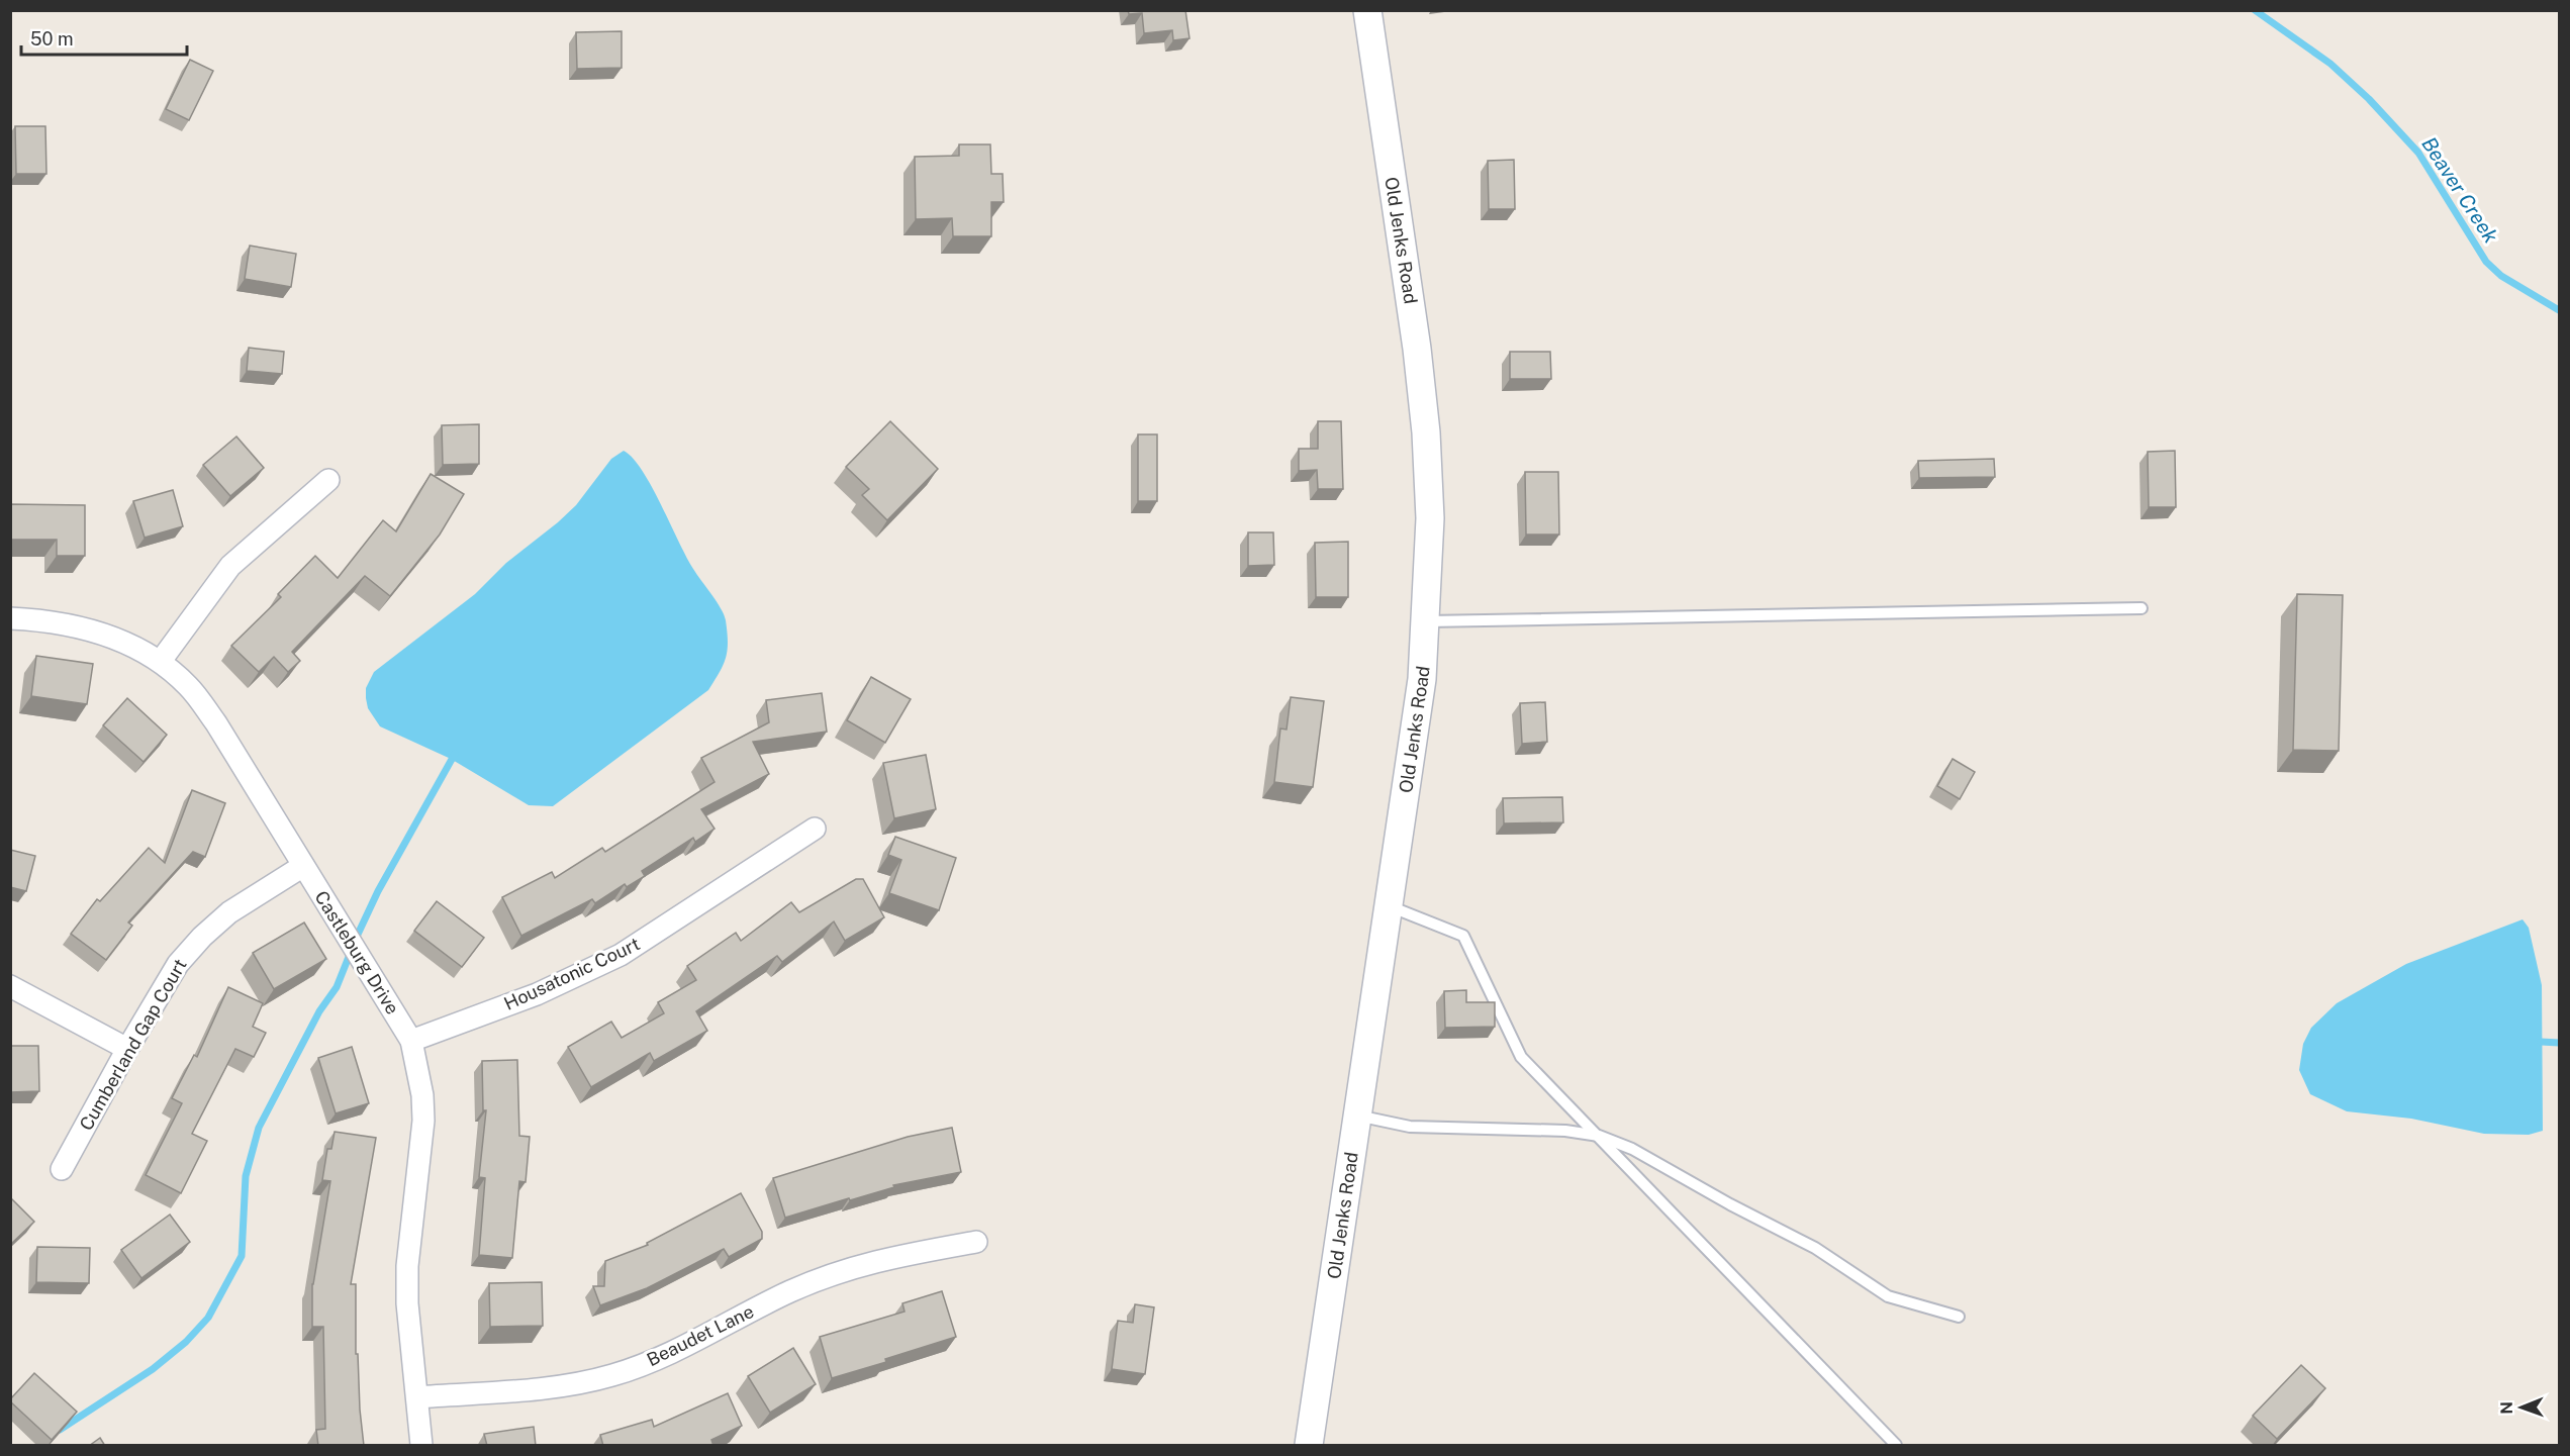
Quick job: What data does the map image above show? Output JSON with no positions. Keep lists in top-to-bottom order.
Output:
{
  "streets": {
    "street": [
      "Old Jenks Road",
      "Castleburg Drive",
      "Housatonic Court",
      "Cumberland Gap Court",
      "Beaudet Lane"
    ]
  },
  "crossings": [
    ["Castleburg Drive", "Housatonic Court"],
    ["Castleburg Drive", "Cumberland Gap Court"],
    ["Castleburg Drive", "Beaudet Lane"]
  ],
  "water": ["Beaver Creek"],
  "scale_bar": "50 m",
  "north": "left"
}
